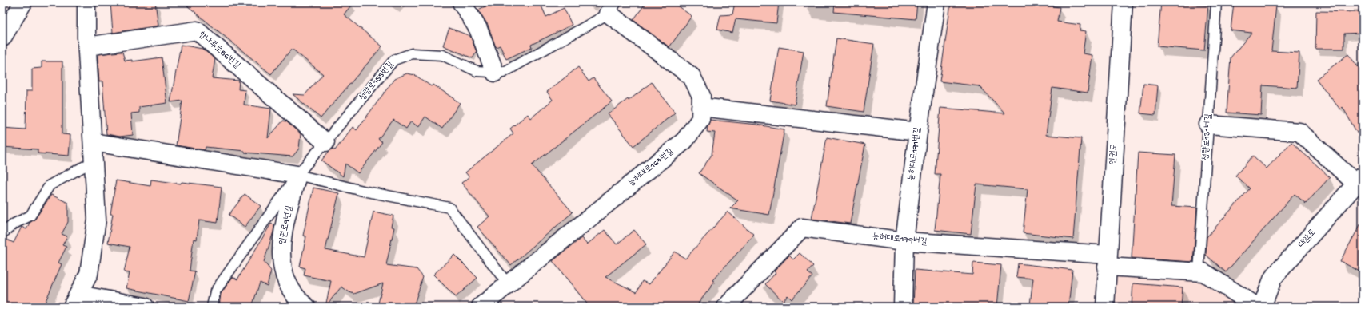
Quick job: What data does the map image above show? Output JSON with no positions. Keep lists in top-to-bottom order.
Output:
{
  "streets": {
    "street": [
      "한나루로86번길",
      "능허대로191번길",
      "인권로",
      "능허대로167번길",
      "인권로9번길",
      "대암로",
      "능허대로179번길"
    ],
    "lane": ["청량로155번길", "청량로131번길"]
  },
  "crossings": [
    ["한나루로86번길", "청량로155번길"],
    ["청량로155번길", "능허대로167번길"],
    ["청량로155번길", "인권로9번길"],
    ["청량로131번길", "능허대로179번길"],
    ["능허대로191번길", "능허대로179번길"],
    ["인권로", "능허대로179번길"]
  ]
}
